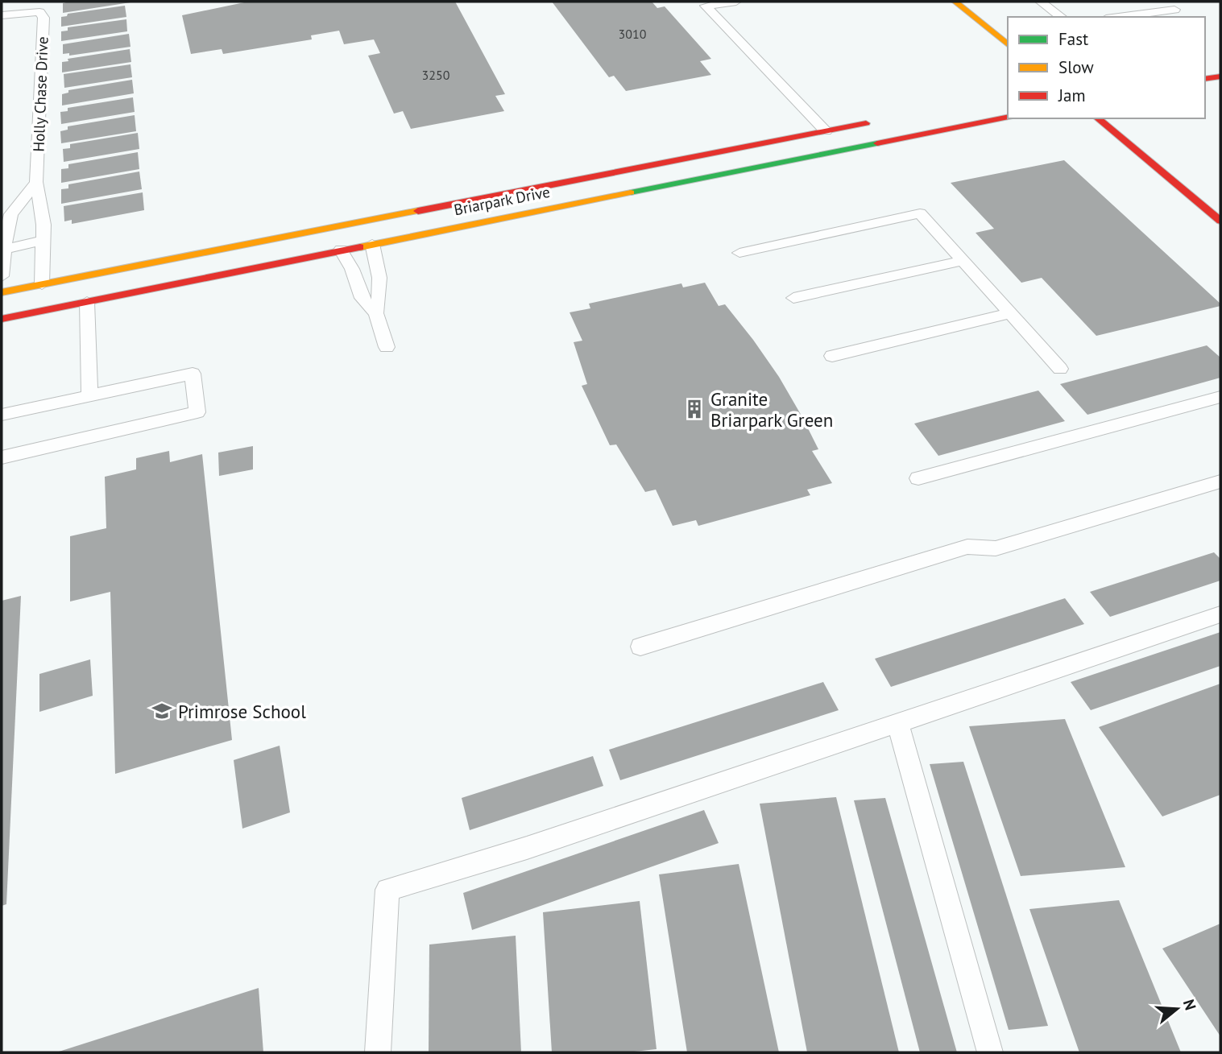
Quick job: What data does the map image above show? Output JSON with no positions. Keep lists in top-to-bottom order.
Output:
{
  "streets": {
    "street": ["Briarpark Drive"],
    "lane": ["Holly Chase Drive"]
  },
  "crossings": [
    ["Holly Chase Drive", "Briarpark Drive"]
  ],
  "places": {
    "building": ["Granite Briarpark Green"],
    "school or university": ["Primrose School"]
  },
  "house_numbers": ["3010", "3250"],
  "legend": ["Fast", "Slow", "Jam"],
  "north": "right"
}
